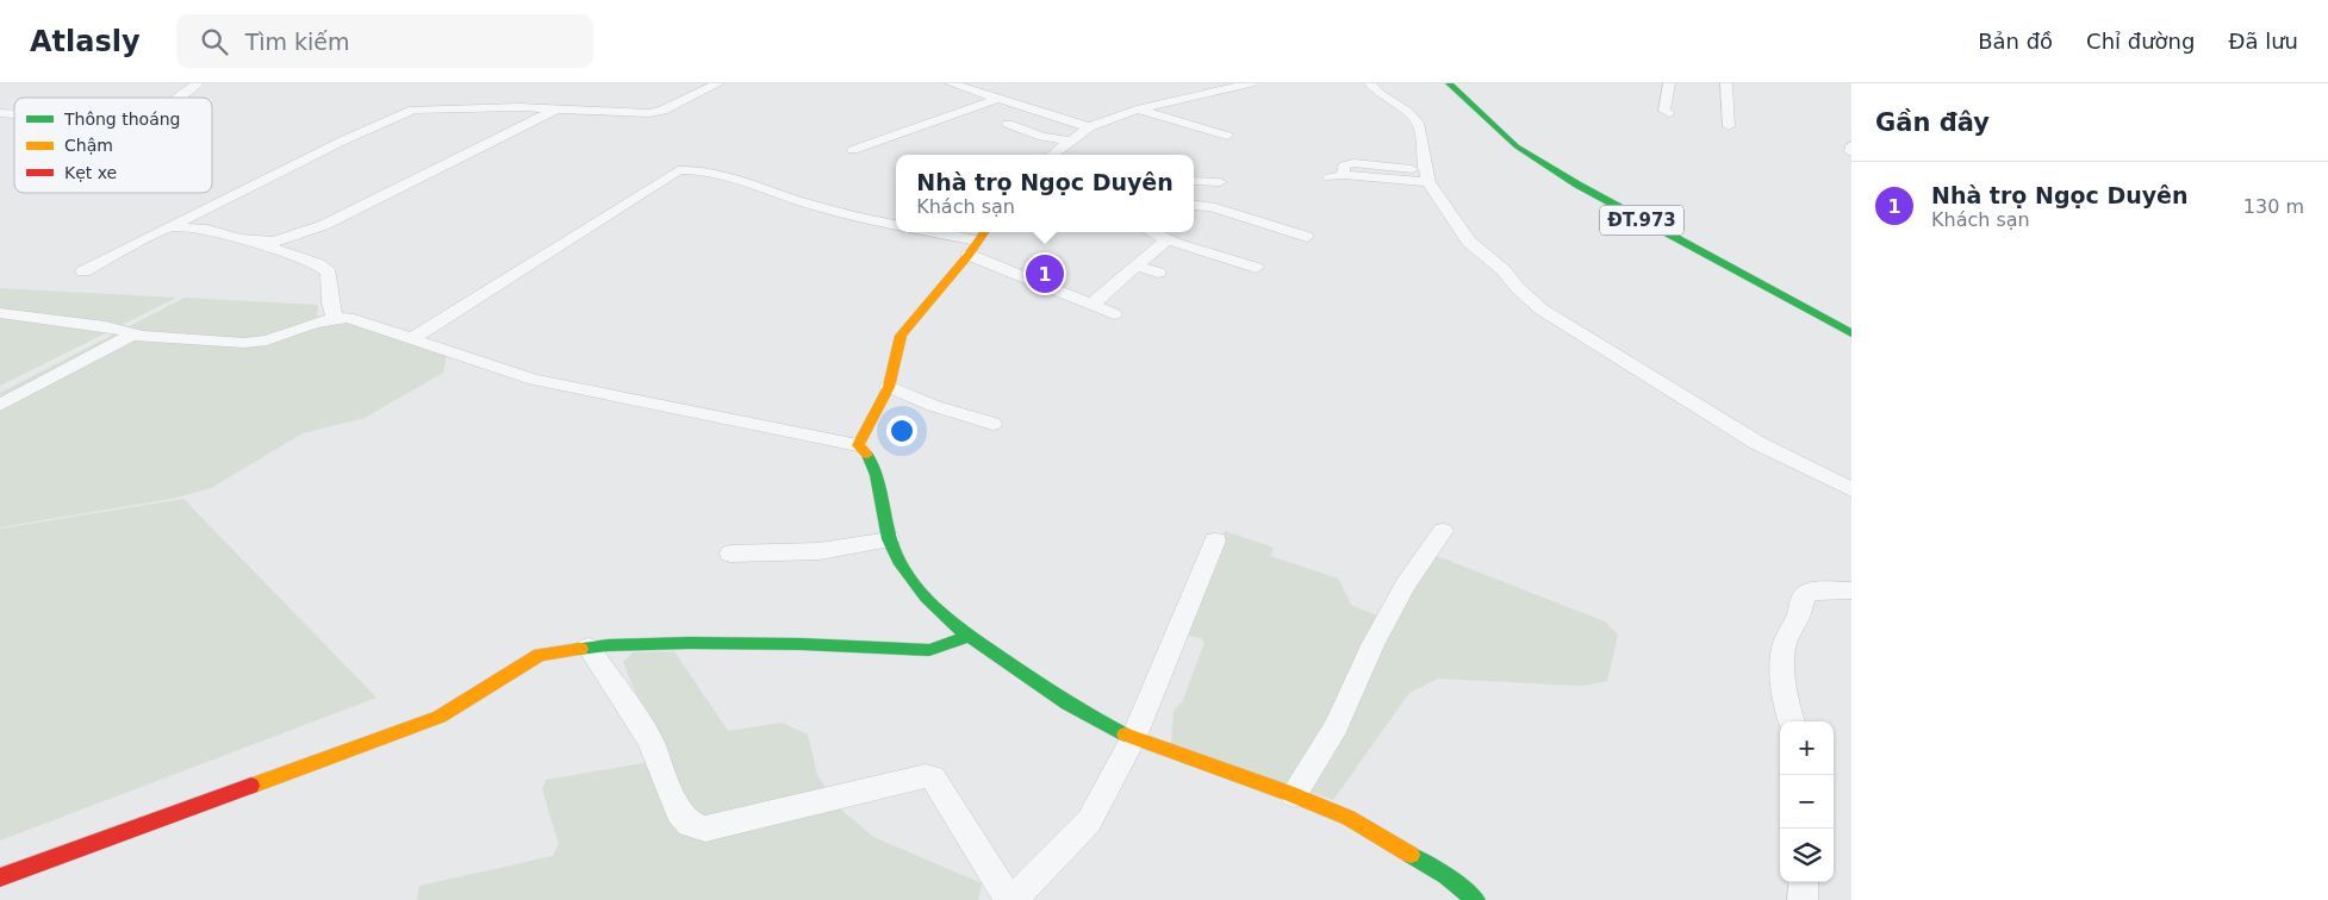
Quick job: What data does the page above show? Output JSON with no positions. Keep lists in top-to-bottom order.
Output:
{
  "streets": {
    "street": ["ĐT.973"]
  },
  "legend": ["Thông thoáng", "Chậm", "Kẹt xe"],
  "page": {
    "header": "Atlasly",
    "search": "Tìm kiếm",
    "nav": ["Bản đồ", "Chỉ đường", "Đã lưu"],
    "heading": "Gần đây",
    "popup": ["Nhà trọ Ngọc Duyên", "Khách sạn"],
    "list": [
      {
        "mark": "1",
        "name": "Nhà trọ Ngọc Duyên",
        "note": "Khách sạn",
        "value": "130 m"
      }
    ],
    "pins": "1",
    "map_buttons": ["+", "−"]
  }
}
